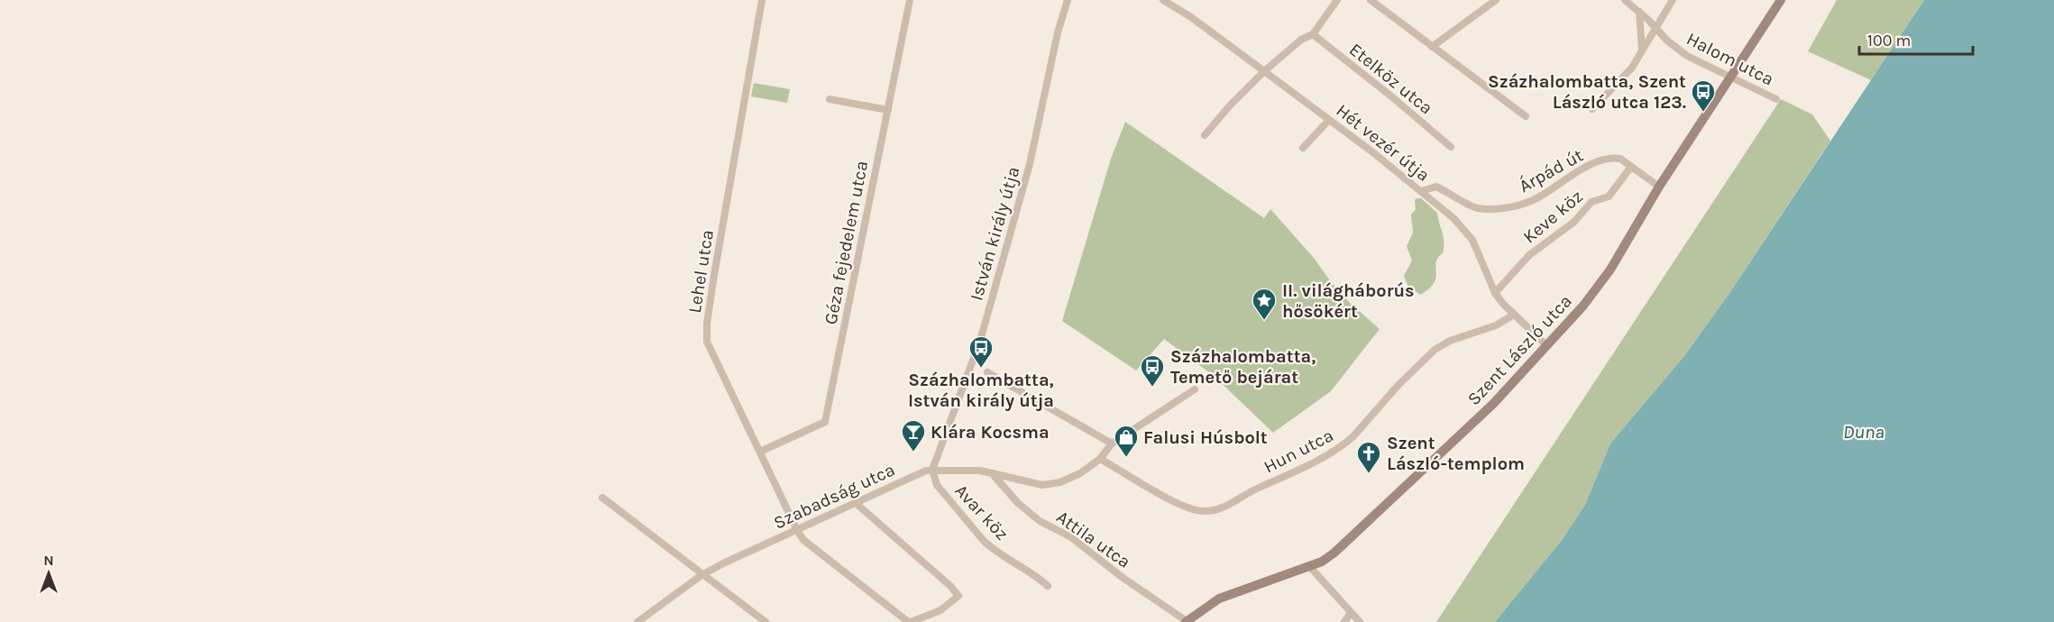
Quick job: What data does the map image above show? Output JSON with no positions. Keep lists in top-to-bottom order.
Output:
{
  "streets": {
    "street": [
      "Halom utca",
      "Etelköz utca",
      "Hét vezér útja",
      "Árpád út",
      "Keve köz",
      "István király útja",
      "Géza fejedelem utca",
      "Lehel utca",
      "Szent László utca",
      "Hun utca",
      "Szabadság utca",
      "Avar köz",
      "Attila utca"
    ]
  },
  "crossings": [
    ["Halom utca", "Szent László utca"],
    ["Hét vezér útja", "Árpád út"],
    ["Hét vezér útja", "Keve köz"],
    ["Hét vezér útja", "Szent László utca"],
    ["Hét vezér útja", "Hun utca"],
    ["Árpád út", "Keve köz"],
    ["Árpád út", "Szent László utca"],
    ["István király útja", "Szabadság utca"],
    ["István király útja", "Avar köz"],
    ["Géza fejedelem utca", "Lehel utca"],
    ["Lehel utca", "Szabadság utca"],
    ["Szent László utca", "Attila utca"],
    ["Hun utca", "Szabadság utca"],
    ["Szabadság utca", "Avar köz"],
    ["Szabadság utca", "Attila utca"]
  ],
  "water": ["Duna"],
  "places": {
    "bus stop": ["Százhalombatta, Szent László utca 123.", "Százhalombatta, István király útja", "Százhalombatta, Temető bejárat"],
    "place": ["II. világháborús hősökért"],
    "bar": ["Klára Kocsma"],
    "shop": ["Falusi Húsbolt"],
    "church": ["Szent László-templom"]
  },
  "scale_bar": "100 m",
  "north": "top"
}
